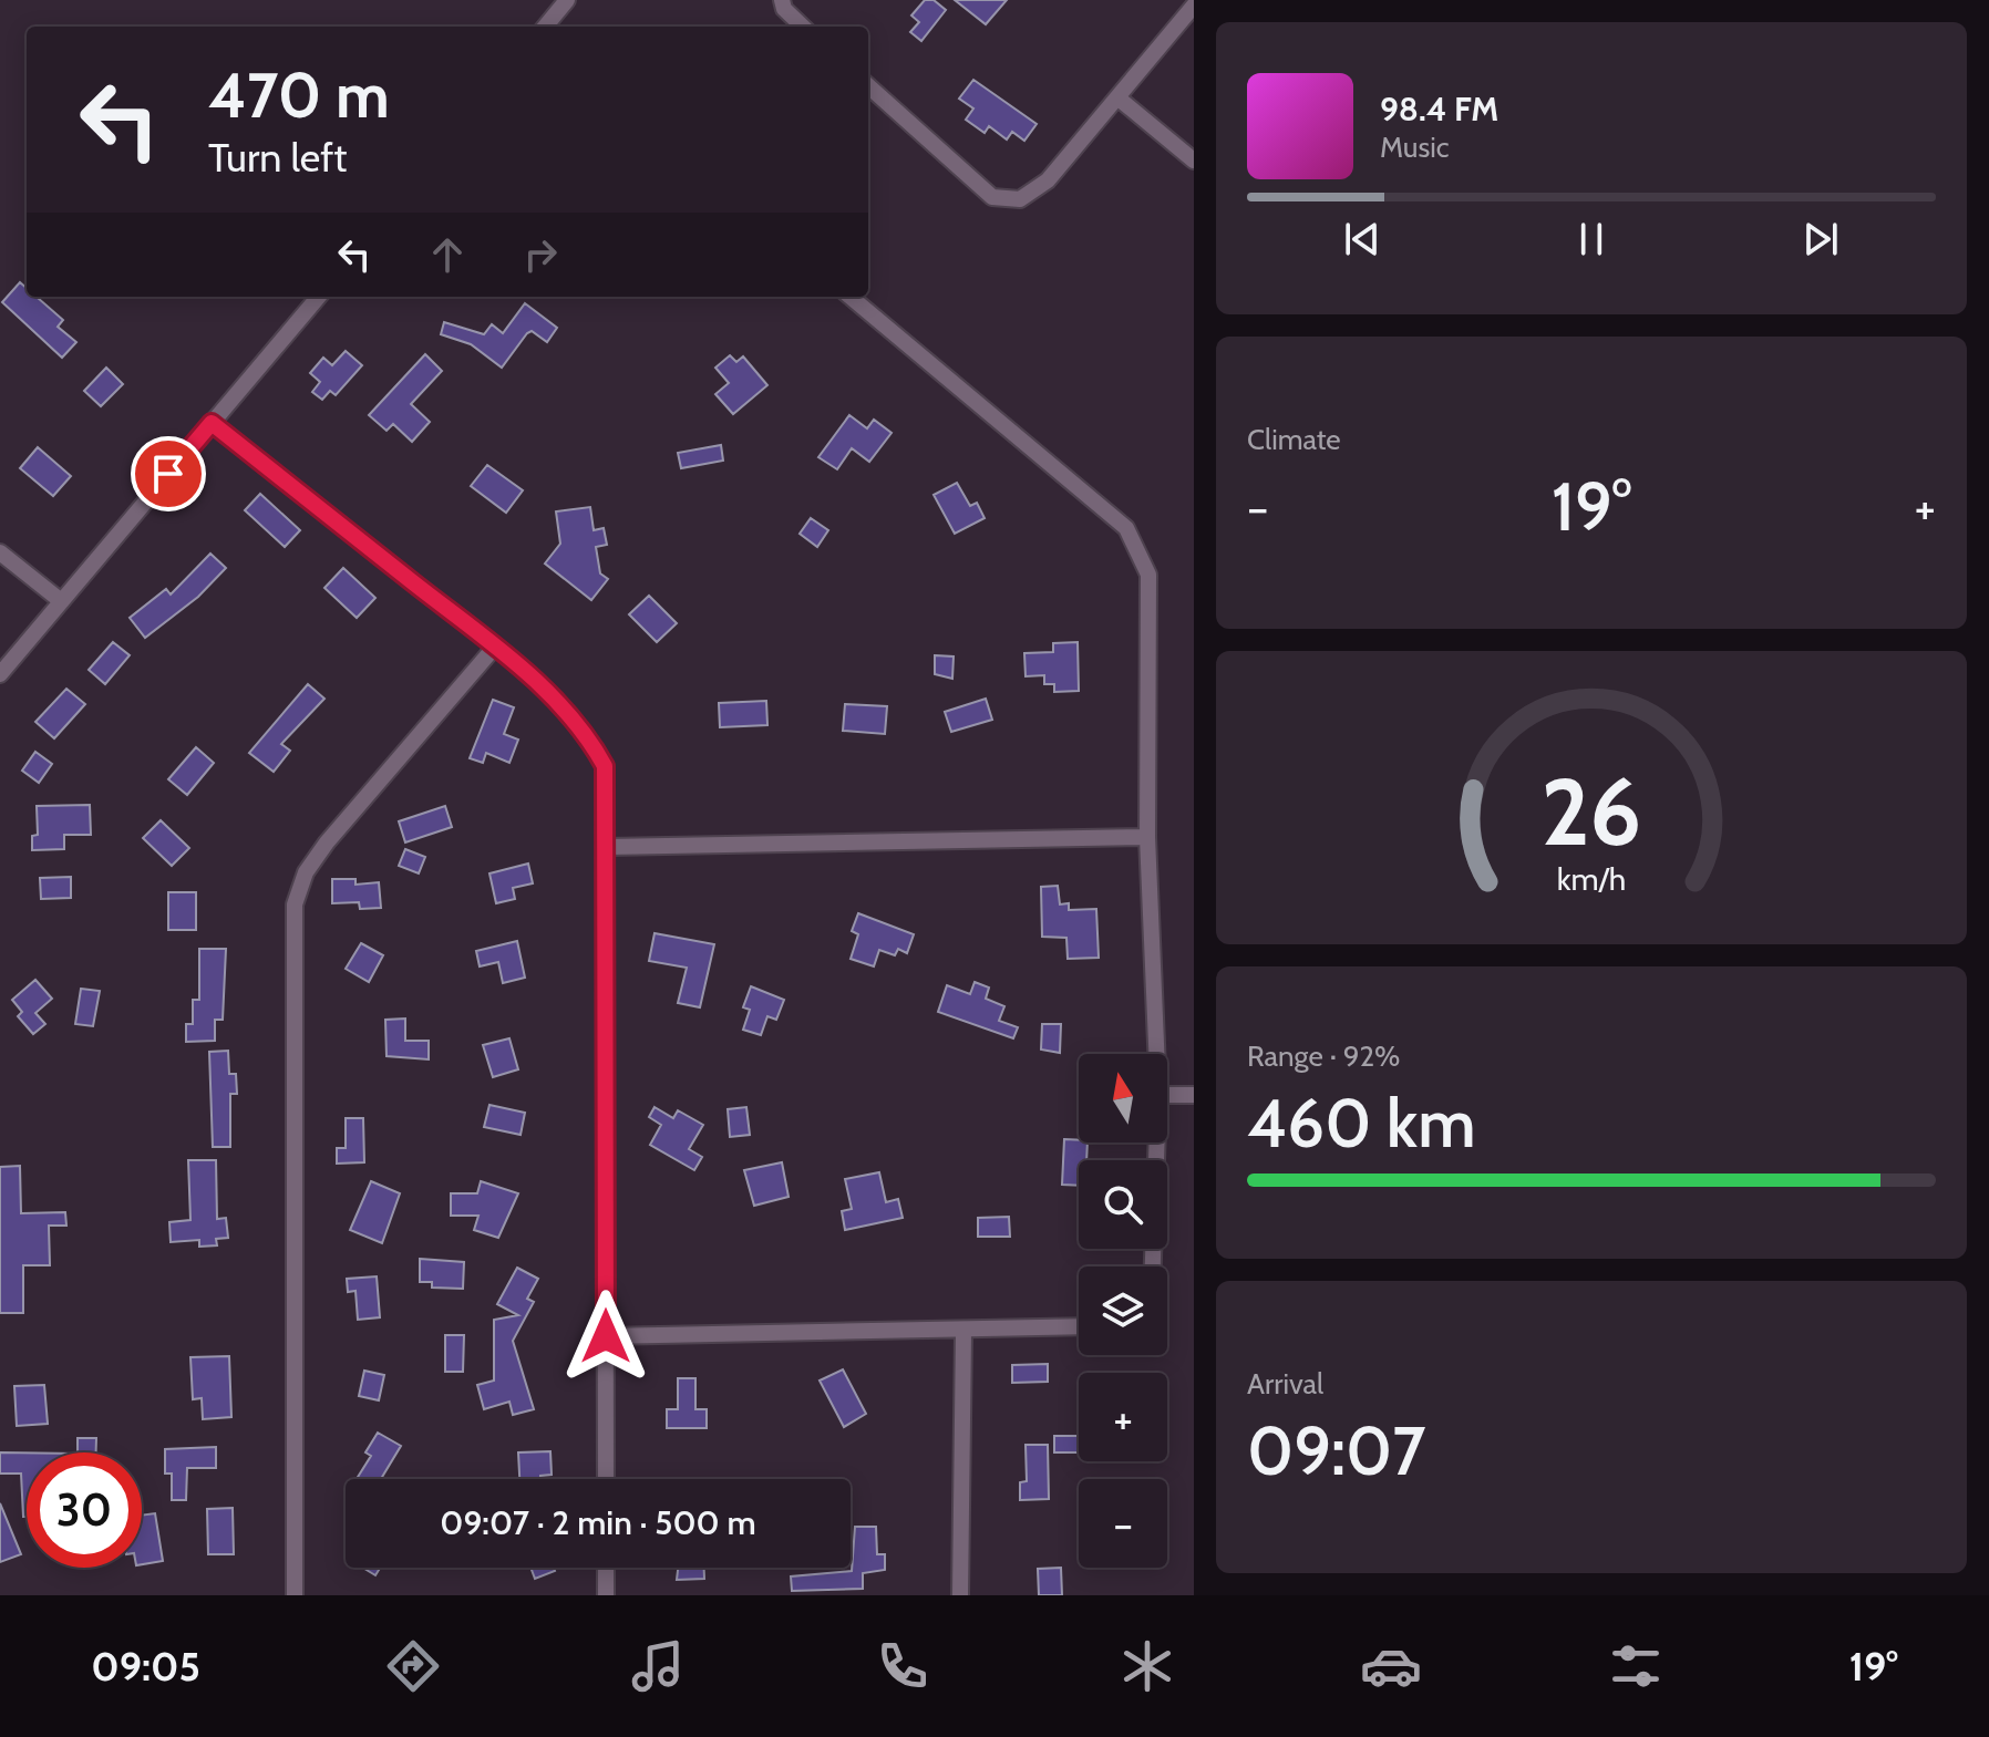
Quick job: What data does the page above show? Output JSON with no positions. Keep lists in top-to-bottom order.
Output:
{
  "north": "top",
  "page": {
    "turn": ["470 m", "Turn left"],
    "song": ["98.4 FM", "Music"],
    "tile": [
      "Climate",
      ["Range · 92%", "460 km"],
      ["Arrival", "09:07"]
    ],
    "heat": ["−", "19°", "+"],
    "map_buttons": ["+", "−"],
    "limit": "30",
    "trip": "09:07 · 2 min · 500 m",
    "tabs": ["09:05", "19°"],
    "gauge": ["26", "km/h"]
  }
}
